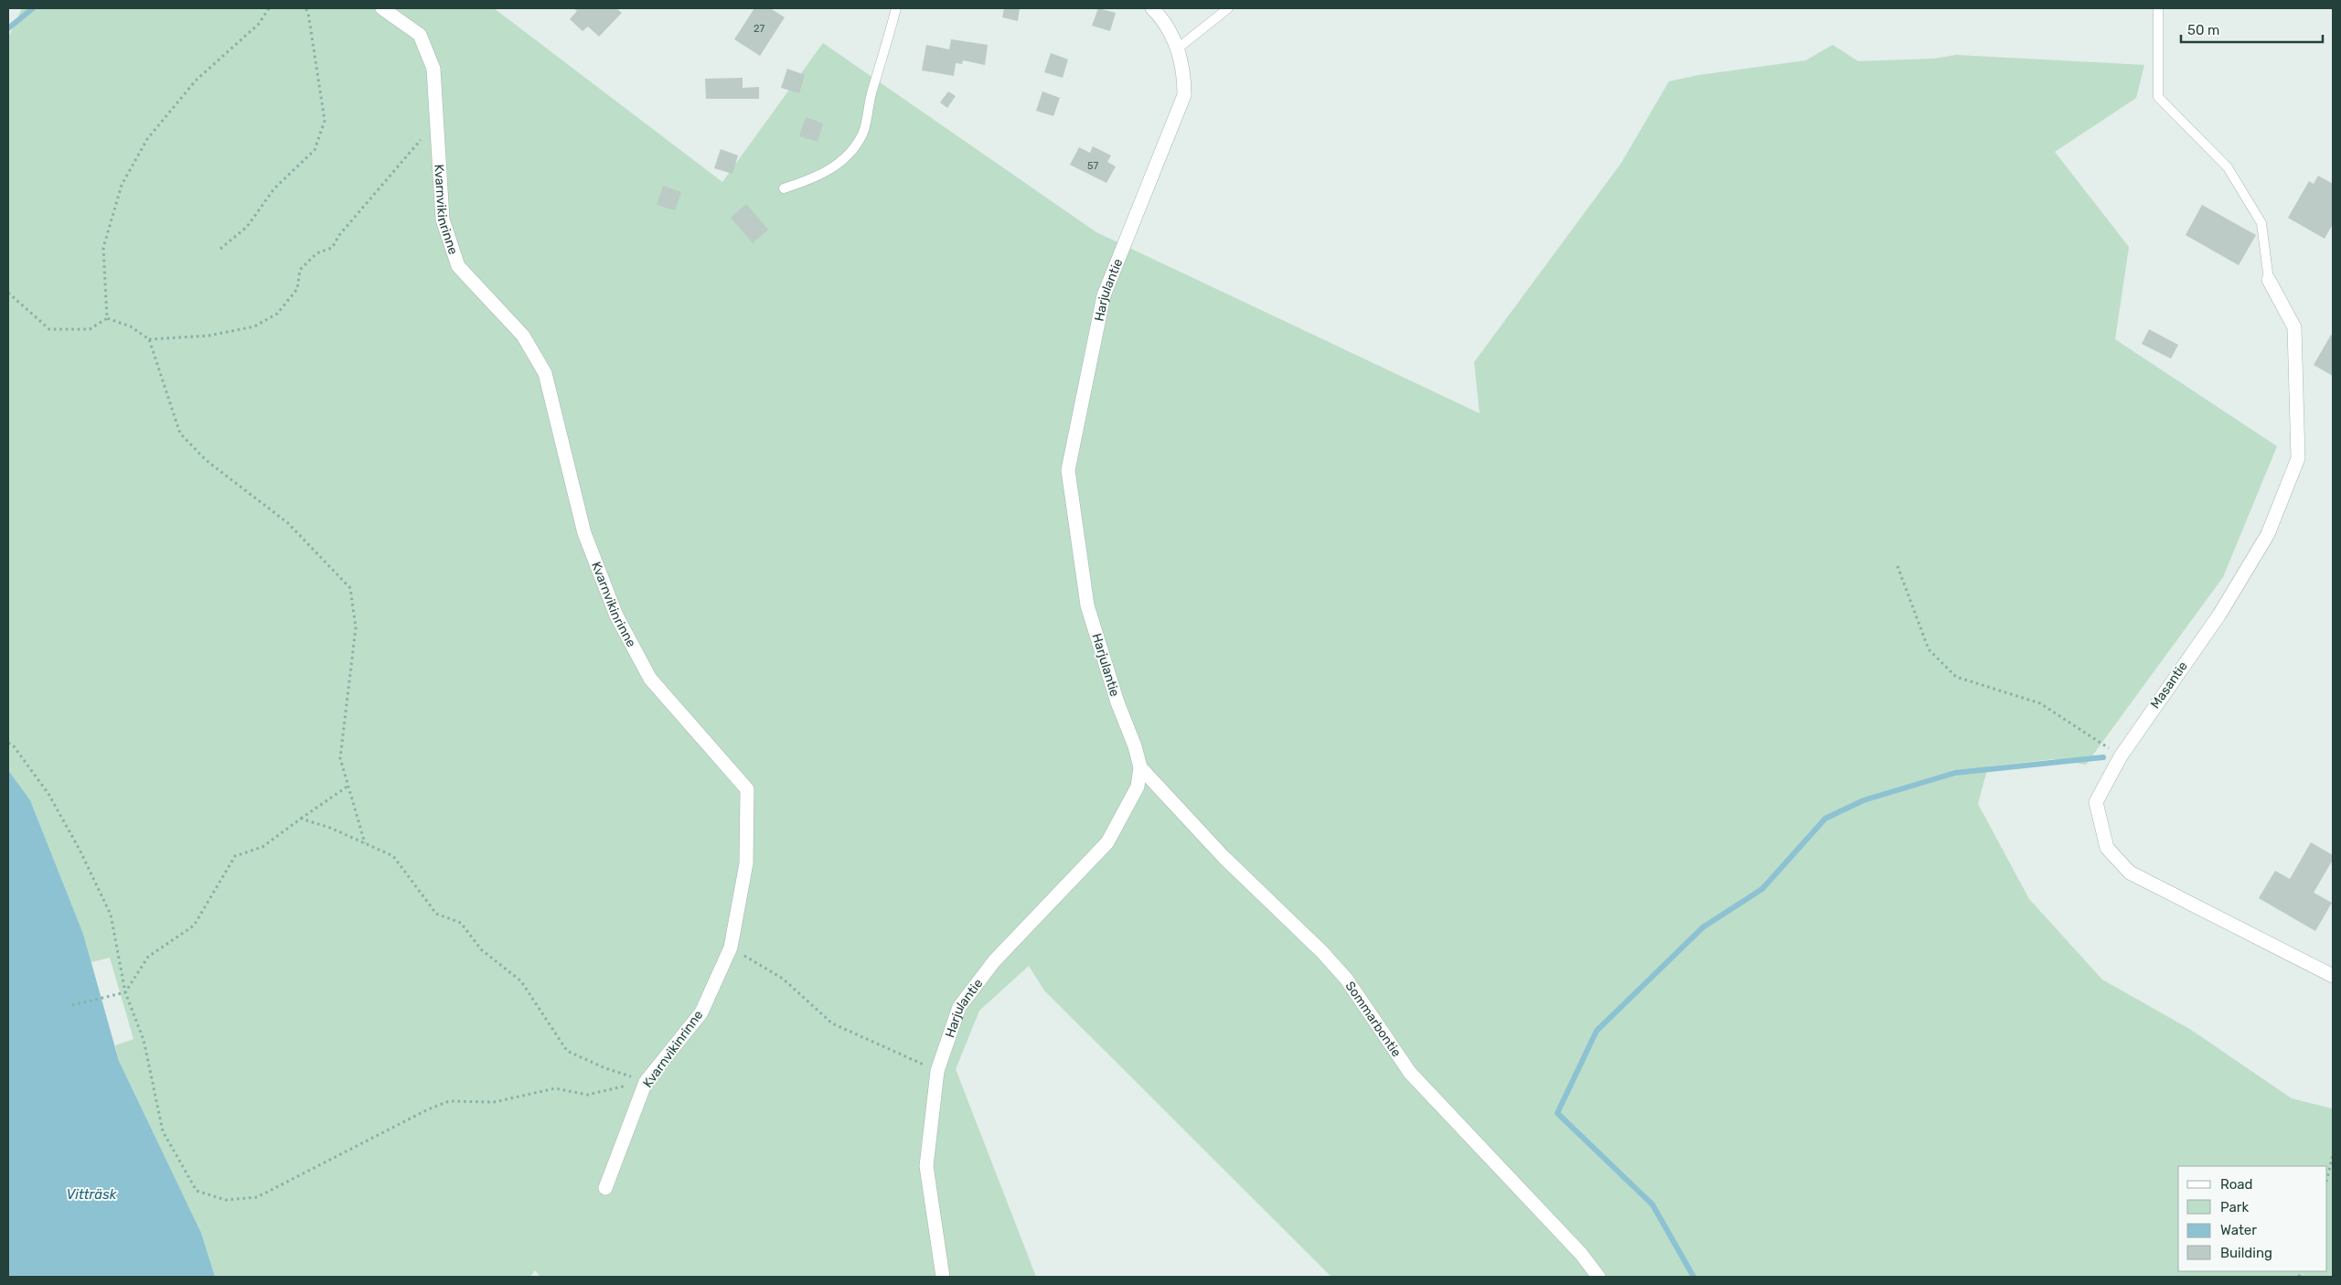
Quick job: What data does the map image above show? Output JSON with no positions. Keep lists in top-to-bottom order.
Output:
{
  "streets": {
    "street": [
      "Kvarnvikinrinne",
      "Harjulantie",
      "Masantie",
      "Sommarbontie"
    ]
  },
  "crossings": [
    ["Harjulantie", "Sommarbontie"]
  ],
  "water": ["Vitträsk"],
  "house_numbers": ["27", "57"],
  "legend": [
    "Road",
    "Park",
    "Water",
    "Building"
  ],
  "scale_bar": "50 m"
}
